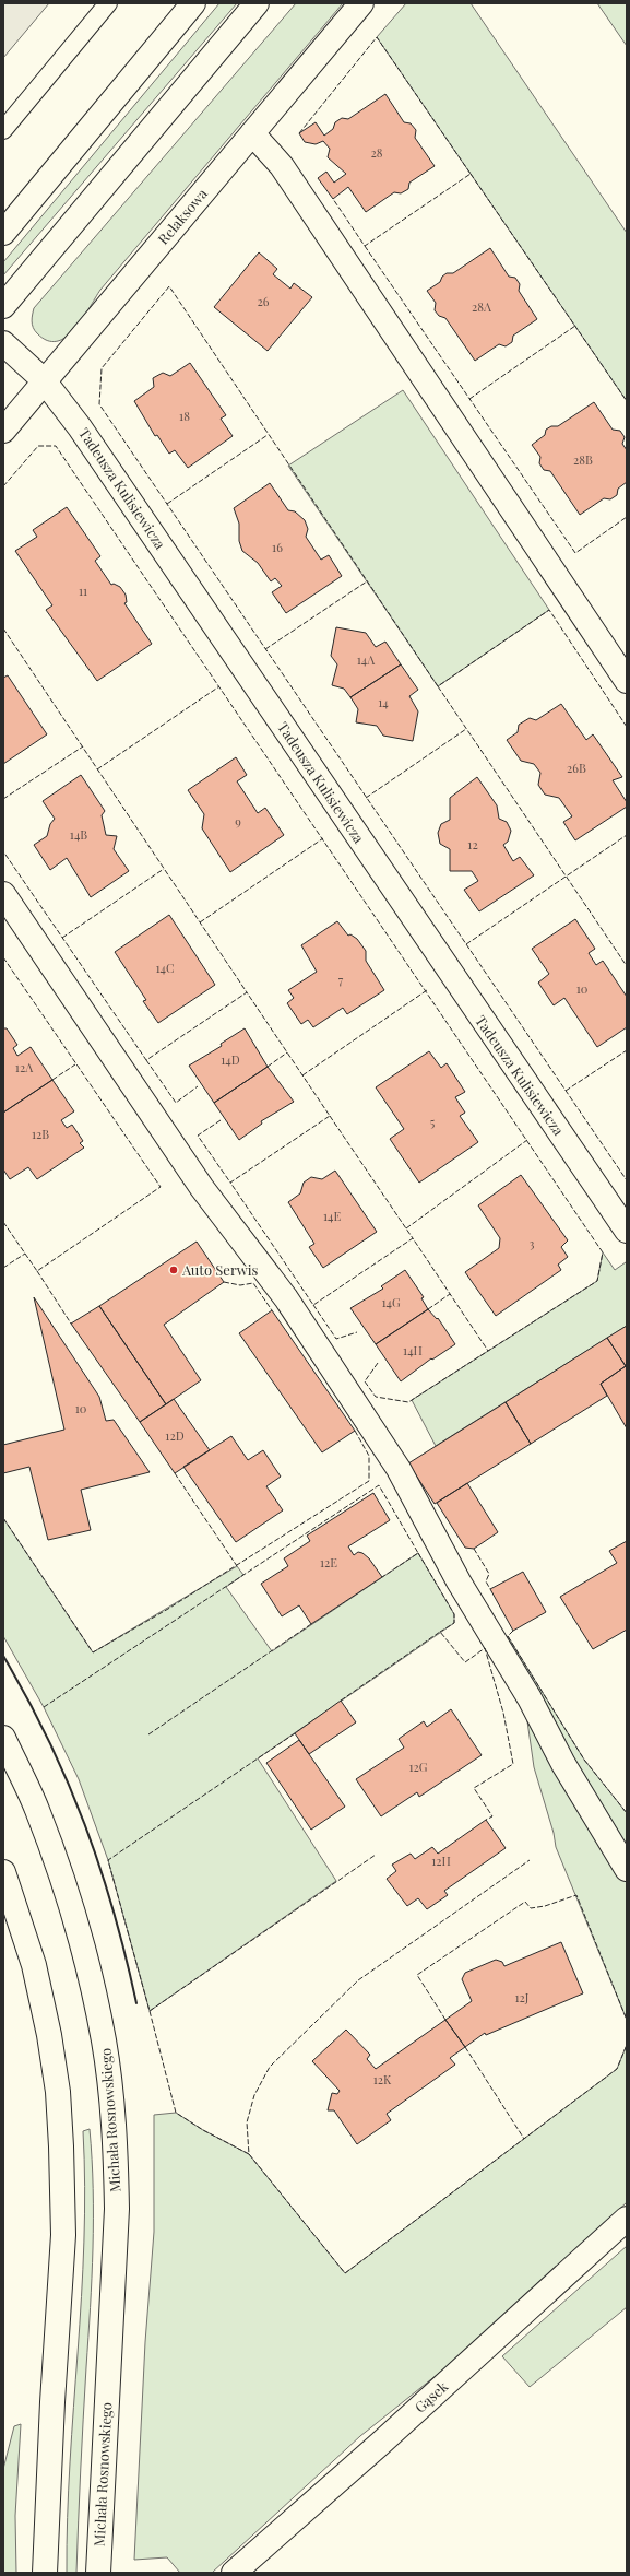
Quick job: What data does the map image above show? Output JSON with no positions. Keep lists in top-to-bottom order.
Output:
{
  "streets": {
    "street": [
      "Relaksowa",
      "Tadeusza Kulisiewicza",
      "Michała Rosnowskiego",
      "Gąsek"
    ]
  },
  "crossings": [
    ["Relaksowa", "Tadeusza Kulisiewicza"]
  ],
  "places": ["Auto Serwis"],
  "house_numbers": [
    "28",
    "26",
    "28A",
    "18",
    "28B",
    "16",
    "11",
    "14A",
    "14",
    "26B",
    "9",
    "14B",
    "12",
    "14C",
    "7",
    "10",
    "14D",
    "12A",
    "5",
    "12B",
    "14E",
    "3",
    "14G",
    "14H",
    "10",
    "12D",
    "12E",
    "12G",
    "12H",
    "12J",
    "12K"
  ]
}
